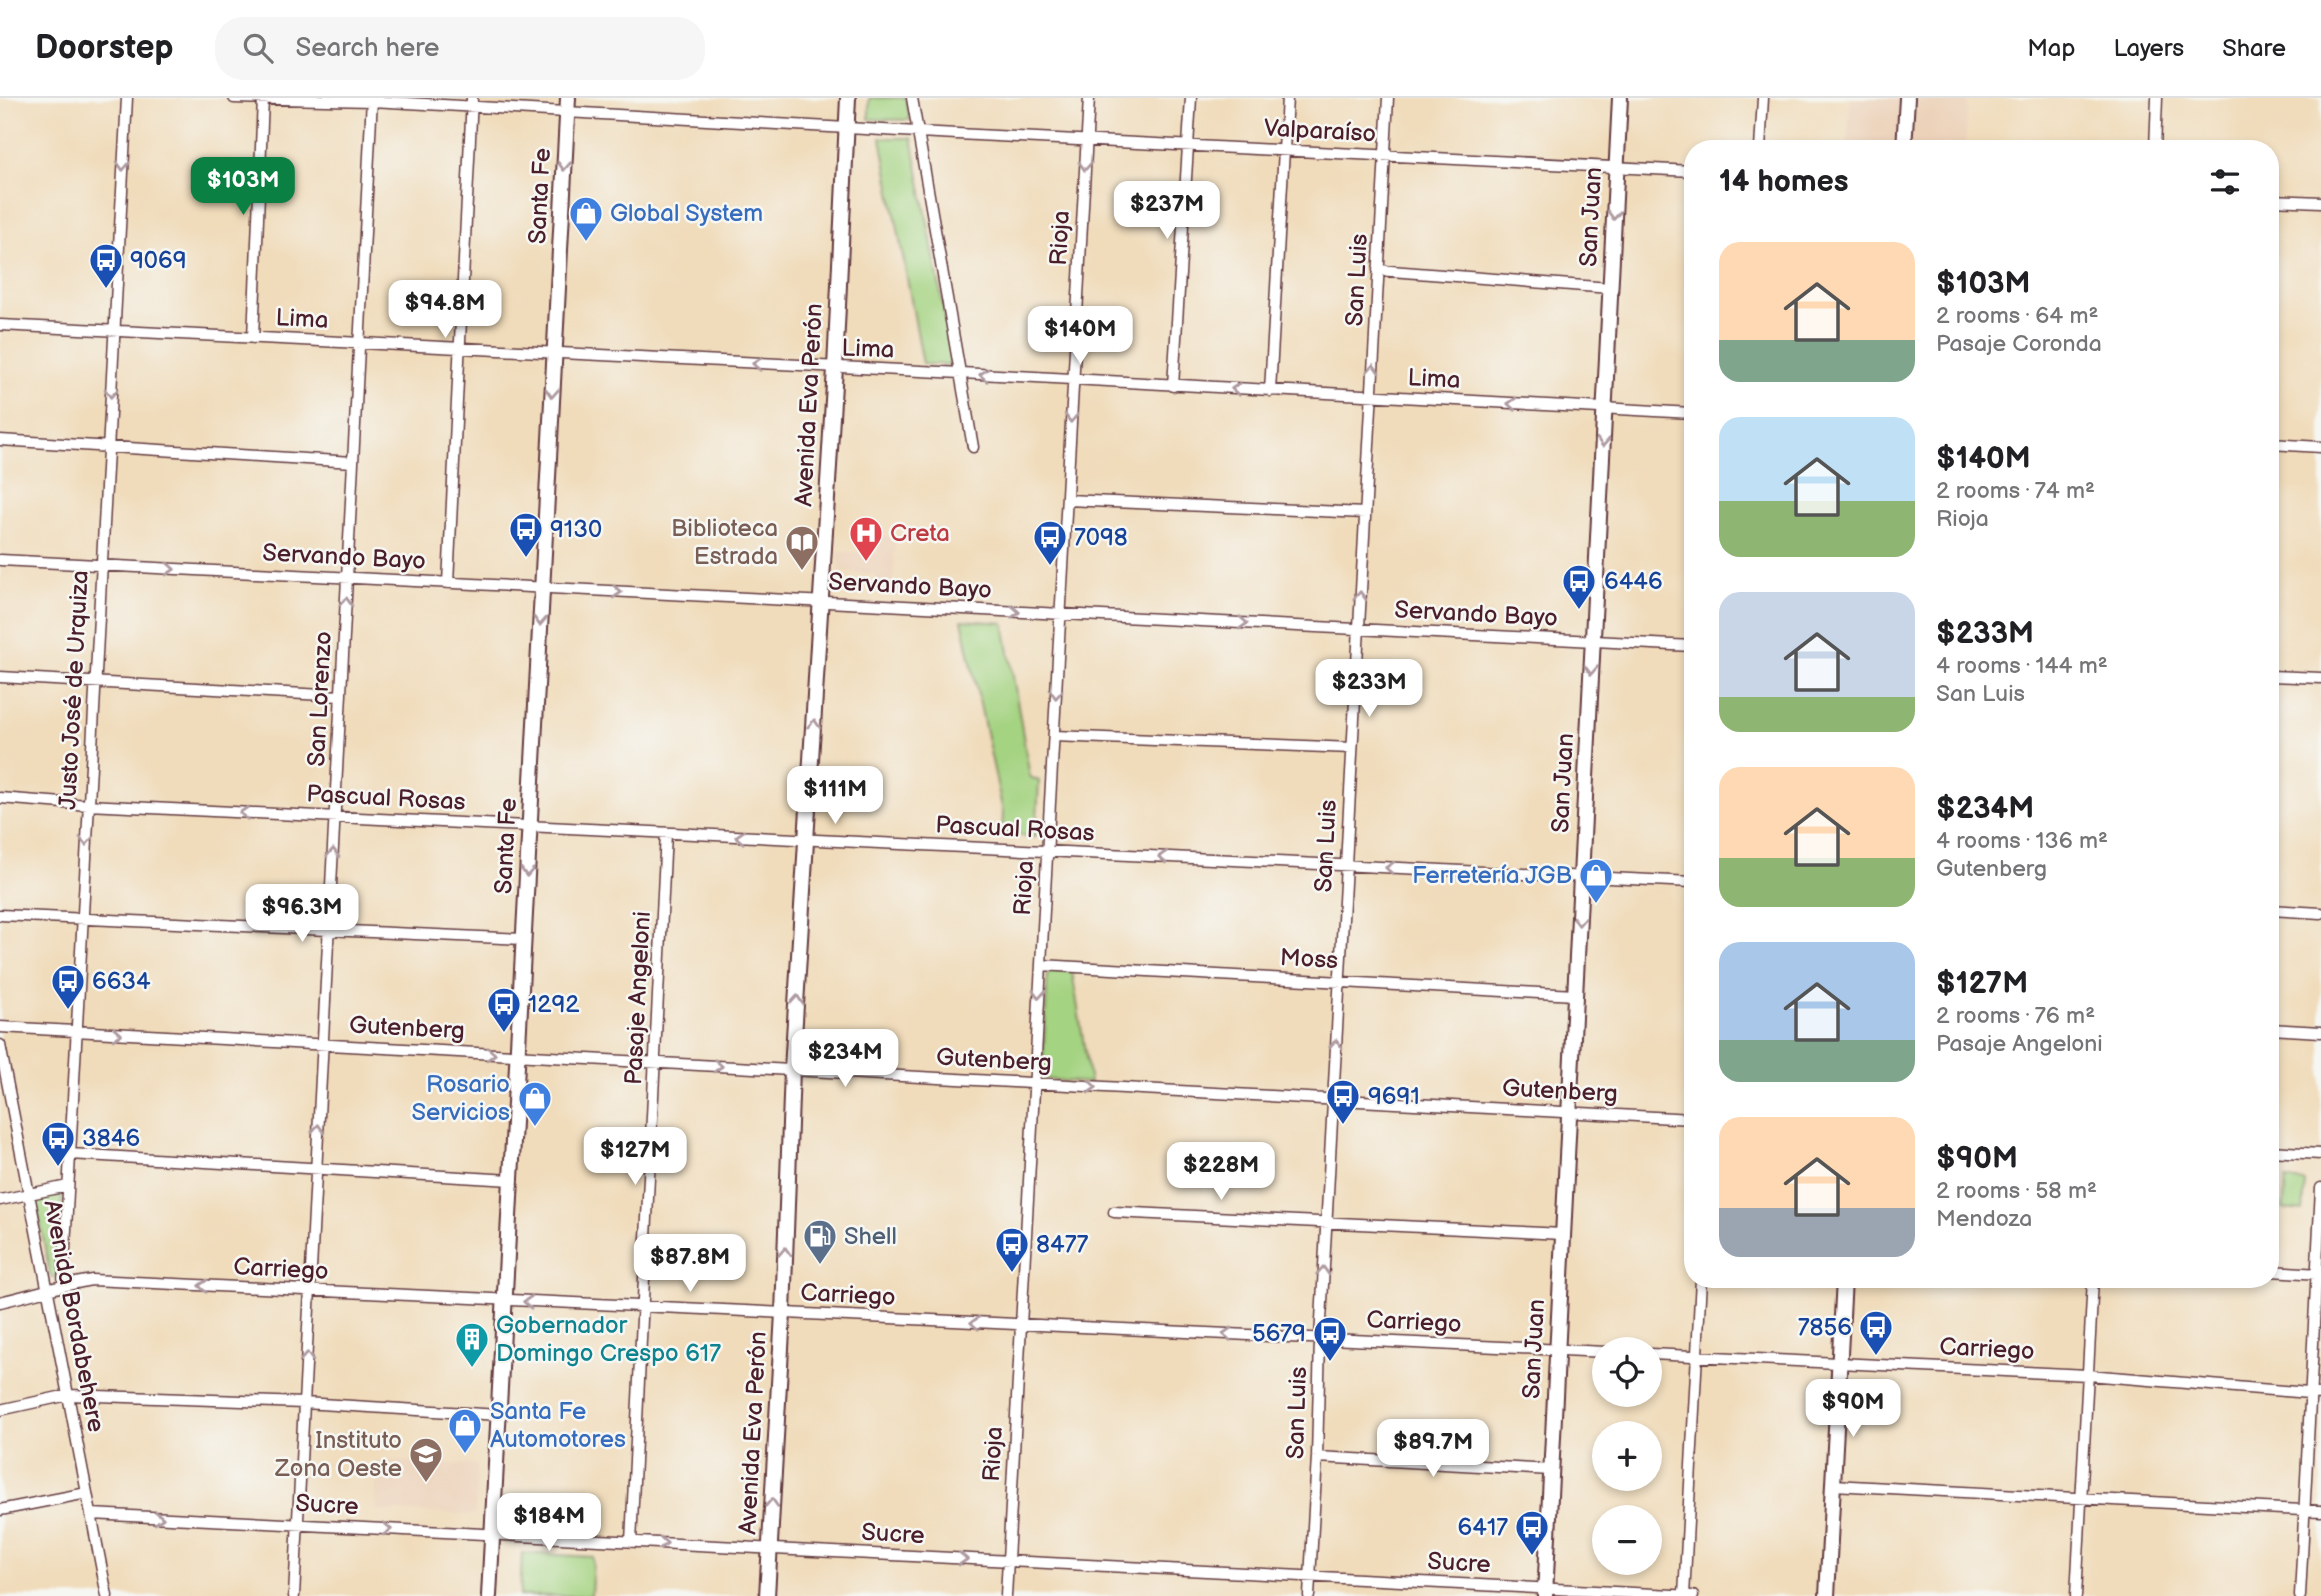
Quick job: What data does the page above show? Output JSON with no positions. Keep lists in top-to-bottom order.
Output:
{
  "streets": {
    "main road": ["Santa Fe", "San Juan", "Avenida Eva Perón"],
    "street": [
      "Valparaíso",
      "Rioja",
      "San Luis",
      "Lima",
      "Servando Bayo",
      "Justo José de Urquiza",
      "San Lorenzo",
      "Pascual Rosas",
      "Moss",
      "Pasaje Angeloni",
      "Gutenberg",
      "Carriego",
      "Avenida Bordabehere",
      "Sucre"
    ]
  },
  "crossings": [
    ["Valparaíso", "Santa Fe"],
    ["Valparaíso", "San Juan"],
    ["Valparaíso", "Rioja"],
    ["Valparaíso", "San Luis"],
    ["Valparaíso", "Avenida Eva Perón"],
    ["Valparaíso", "San Lorenzo"],
    ["Santa Fe", "Lima"],
    ["Santa Fe", "Servando Bayo"],
    ["Santa Fe", "Pascual Rosas"],
    ["Santa Fe", "Gutenberg"],
    ["Santa Fe", "Carriego"],
    ["Santa Fe", "Sucre"],
    ["San Juan", "Lima"],
    ["San Juan", "Servando Bayo"],
    ["San Juan", "Pascual Rosas"],
    ["San Juan", "Moss"],
    ["San Juan", "Gutenberg"],
    ["San Juan", "Carriego"],
    ["San Juan", "Sucre"],
    ["Rioja", "Lima"],
    ["Rioja", "Servando Bayo"],
    ["Rioja", "Pascual Rosas"],
    ["Rioja", "Moss"],
    ["Rioja", "Gutenberg"],
    ["Rioja", "Carriego"],
    ["Rioja", "Sucre"],
    ["San Luis", "Lima"],
    ["San Luis", "Servando Bayo"],
    ["San Luis", "Pascual Rosas"],
    ["San Luis", "Moss"],
    ["San Luis", "Gutenberg"],
    ["San Luis", "Carriego"],
    ["San Luis", "Sucre"],
    ["Lima", "Avenida Eva Perón"],
    ["Lima", "Justo José de Urquiza"],
    ["Lima", "San Lorenzo"],
    ["Avenida Eva Perón", "Servando Bayo"],
    ["Avenida Eva Perón", "Pascual Rosas"],
    ["Avenida Eva Perón", "Gutenberg"],
    ["Avenida Eva Perón", "Carriego"],
    ["Avenida Eva Perón", "Sucre"],
    ["Servando Bayo", "Justo José de Urquiza"],
    ["Servando Bayo", "San Lorenzo"],
    ["Justo José de Urquiza", "Pascual Rosas"],
    ["Justo José de Urquiza", "Gutenberg"],
    ["Justo José de Urquiza", "Carriego"],
    ["San Lorenzo", "Pascual Rosas"],
    ["San Lorenzo", "Gutenberg"],
    ["San Lorenzo", "Carriego"],
    ["San Lorenzo", "Sucre"],
    ["Pascual Rosas", "Pasaje Angeloni"],
    ["Pasaje Angeloni", "Gutenberg"],
    ["Pasaje Angeloni", "Carriego"],
    ["Pasaje Angeloni", "Sucre"],
    ["Carriego", "Avenida Bordabehere"],
    ["Avenida Bordabehere", "Sucre"]
  ],
  "one_way": [
    "Santa Fe",
    "San Juan",
    "Rioja",
    "Lima",
    "Avenida Eva Perón",
    "Servando Bayo",
    "Justo José de Urquiza",
    "Pascual Rosas",
    "Gutenberg",
    "Carriego",
    "Sucre"
  ],
  "places": {
    "shop": [
      "Global System",
      "Ferretería JGB",
      "Rosario Servicios",
      "Santa Fe Automotores"
    ],
    "bus stop": [
      "9069",
      "9130",
      "7098",
      "6446",
      "6634",
      "1292",
      "9691",
      "3846",
      "8477",
      "7856",
      "5679",
      "6417"
    ],
    "hospital": ["Creta"],
    "library": ["Biblioteca Estrada"],
    "fuel station": ["Shell"],
    "building": ["Gobernador Domingo Crespo 617"],
    "school or university": ["Instituto Zona Oeste"]
  },
  "page": {
    "header": "Doorstep",
    "search": "Search here",
    "nav": ["Map", "Layers", "Share"],
    "heading": "14 homes",
    "price": [
      "$103M",
      "$237M",
      "$94.8M",
      "$140M",
      "$233M",
      "$111M",
      "$96.3M",
      "$234M",
      "$127M",
      "$228M",
      "$87.8M",
      "$90M",
      "$89.7M",
      "$184M"
    ],
    "list": [
      {
        "name": "$103M",
        "note": "2 rooms · 64 m² · Pasaje Coronda"
      },
      {
        "name": "$140M",
        "note": "2 rooms · 74 m² · Rioja"
      },
      {
        "name": "$233M",
        "note": "4 rooms · 144 m² · San Luis"
      },
      {
        "name": "$234M",
        "note": "4 rooms · 136 m² · Gutenberg"
      },
      {
        "name": "$127M",
        "note": "2 rooms · 76 m² · Pasaje Angeloni"
      },
      {
        "name": "$90M",
        "note": "2 rooms · 58 m² · Mendoza"
      }
    ],
    "map_buttons": ["+", "−"]
  }
}
